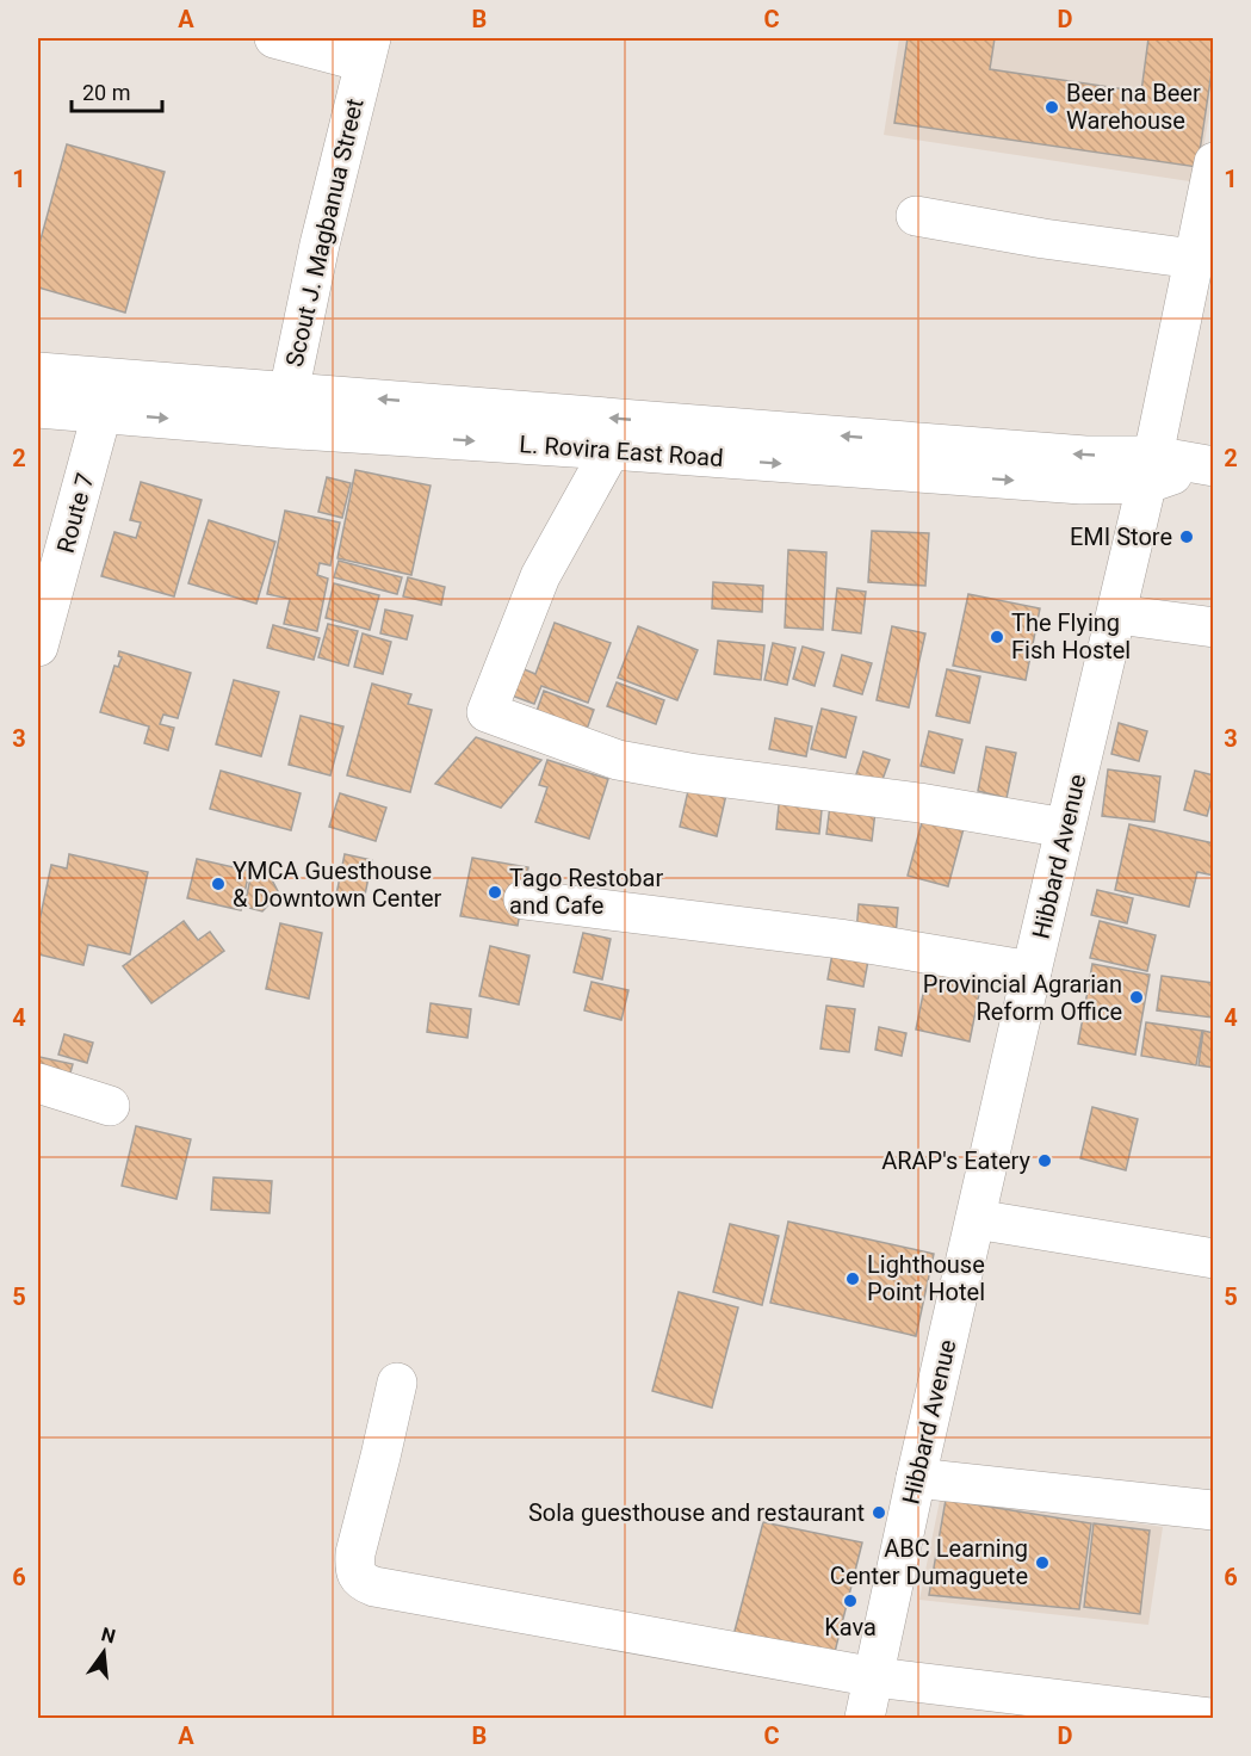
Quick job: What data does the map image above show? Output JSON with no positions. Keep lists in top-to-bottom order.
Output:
{
  "streets": {
    "street": [
      "Scout J. Magbanua Street",
      "L. Rovira East Road",
      "Route 7",
      "Hibbard Avenue"
    ]
  },
  "crossings": [
    ["Scout J. Magbanua Street", "L. Rovira East Road"],
    ["L. Rovira East Road", "Route 7"],
    ["L. Rovira East Road", "Hibbard Avenue"]
  ],
  "places": [
    "Beer na Beer Warehouse",
    "EMI Store",
    "The Flying Fish Hostel",
    "YMCA Guesthouse & Downtown Center",
    "Tago Restobar and Cafe",
    "Provincial Agrarian Reform Office",
    "ARAP's Eatery",
    "Lighthouse Point Hotel",
    "Sola guesthouse and restaurant",
    "ABC Learning Center Dumaguete",
    "Kava"
  ],
  "scale_bar": "20 m",
  "north": "top",
  "grid": {
    "columns": [
      "A",
      "B",
      "C",
      "D"
    ],
    "rows": [
      "1",
      "2",
      "3",
      "4",
      "5",
      "6"
    ]
  }
}
